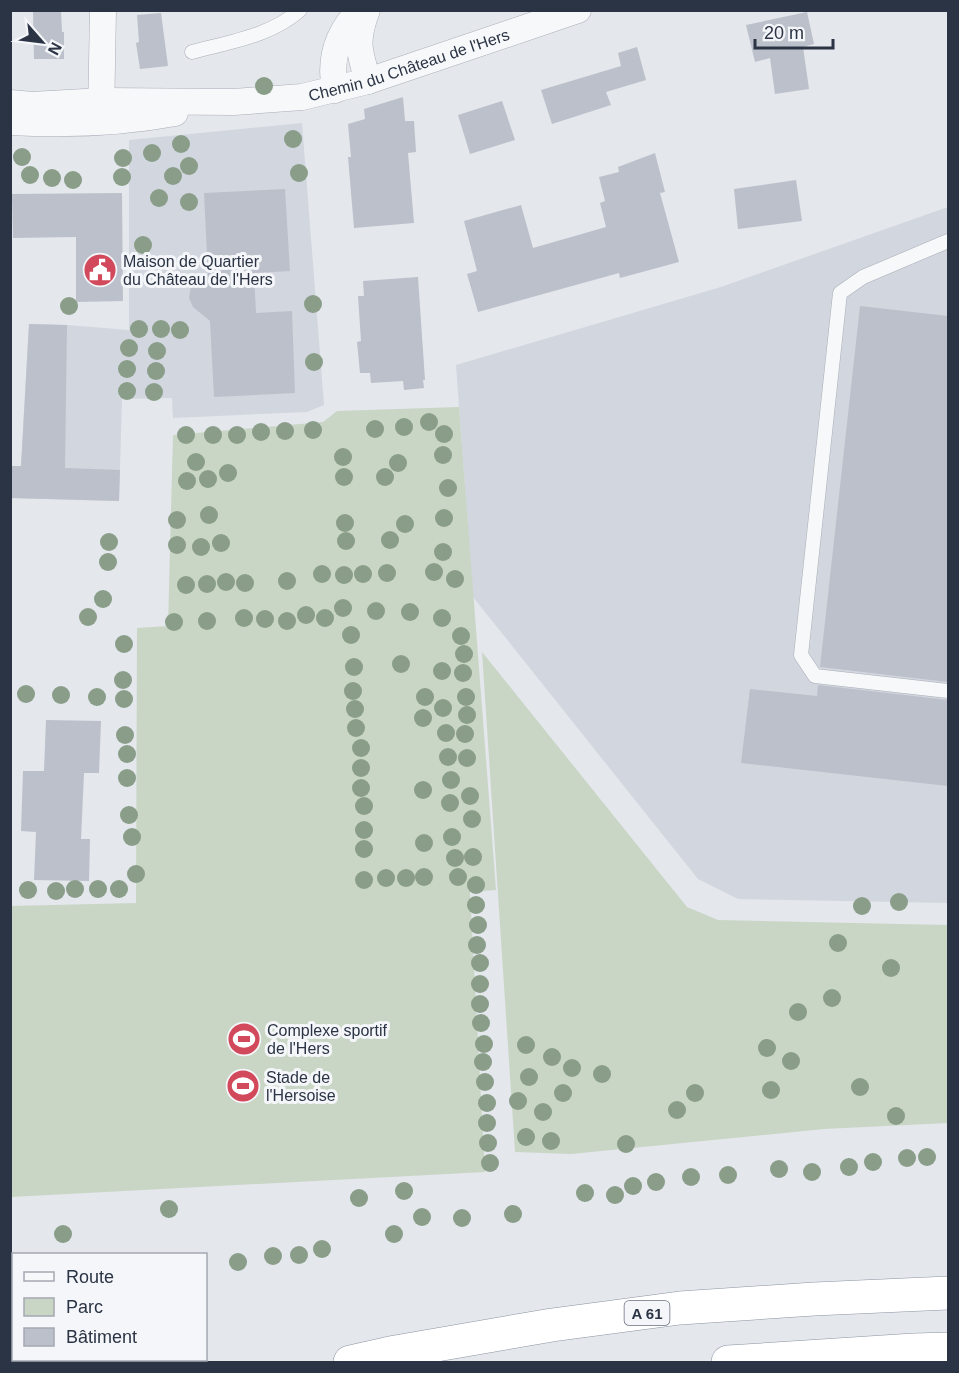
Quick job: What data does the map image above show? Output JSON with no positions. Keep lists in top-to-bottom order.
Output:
{
  "streets": {
    "highway": ["A 61"],
    "street": ["Chemin du Château de l'Hers"]
  },
  "places": {
    "public building": ["Maison de Quartier du Château de l'Hers"],
    "sports": ["Complexe sportif de l'Hers", "Stade de l'Hersoise"]
  },
  "legend": ["Route", "Parc", "Bâtiment"],
  "scale_bar": "20 m",
  "north": "bottom right"
}
